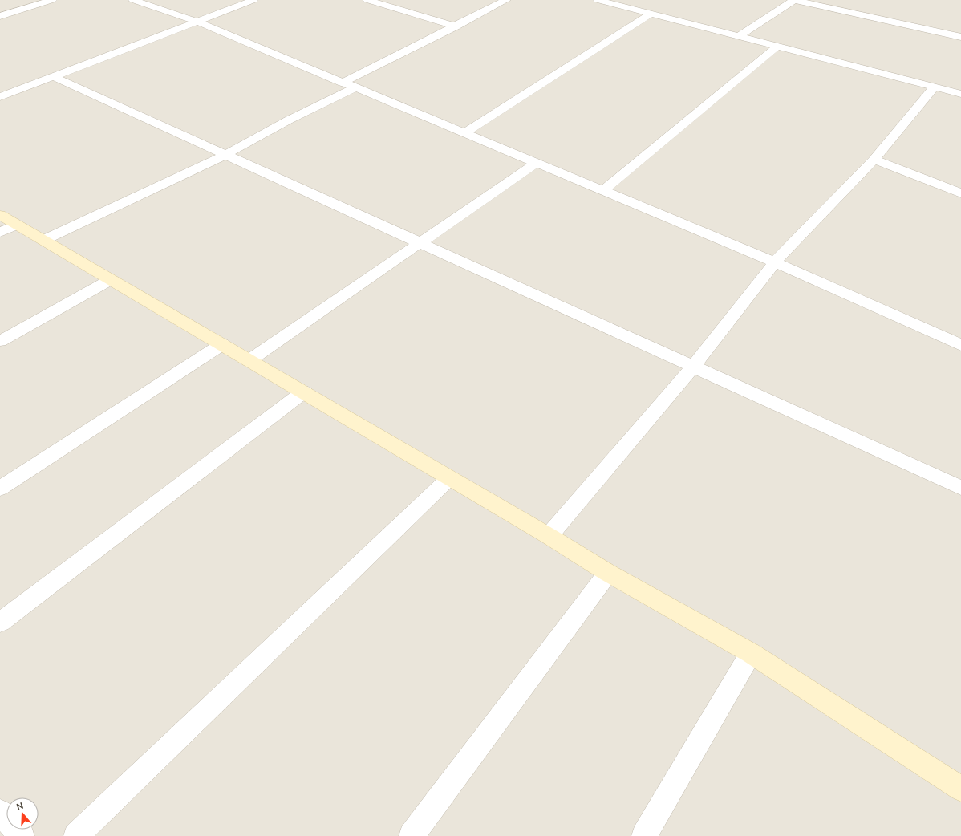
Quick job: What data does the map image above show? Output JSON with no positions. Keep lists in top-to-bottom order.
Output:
{
  "north": "top"
}
